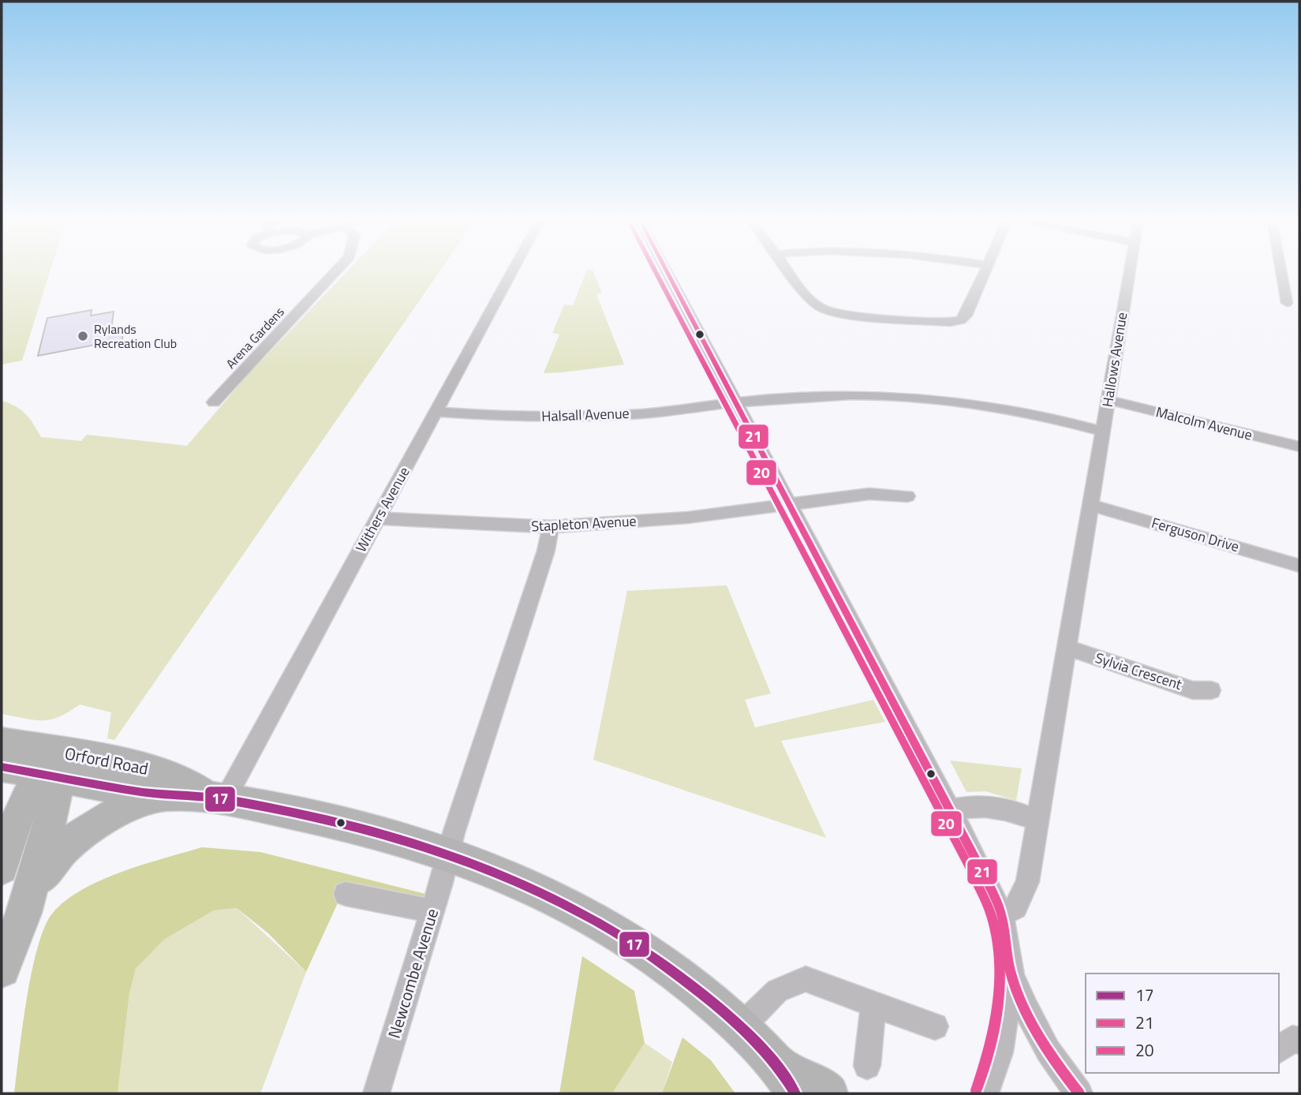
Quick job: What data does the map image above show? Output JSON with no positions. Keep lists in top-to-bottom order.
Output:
{
  "streets": {
    "main road": ["Orford Road"],
    "street": [
      "Arena Gardens",
      "Hallows Avenue",
      "Halsall Avenue",
      "Malcolm Avenue",
      "Withers Avenue",
      "Stapleton Avenue",
      "Ferguson Drive",
      "Sylvia Crescent",
      "Newcombe Avenue"
    ]
  },
  "crossings": [
    ["Hallows Avenue", "Halsall Avenue"],
    ["Hallows Avenue", "Malcolm Avenue"],
    ["Hallows Avenue", "Ferguson Drive"],
    ["Hallows Avenue", "Sylvia Crescent"],
    ["Halsall Avenue", "Withers Avenue"],
    ["Withers Avenue", "Stapleton Avenue"],
    ["Withers Avenue", "Orford Road"],
    ["Stapleton Avenue", "Newcombe Avenue"],
    ["Orford Road", "Newcombe Avenue"]
  ],
  "places": ["Rylands Recreation Club"],
  "lines": ["transit line 21", "transit line 20", "transit line 17"],
  "legend": ["17", "21", "20"]
}
